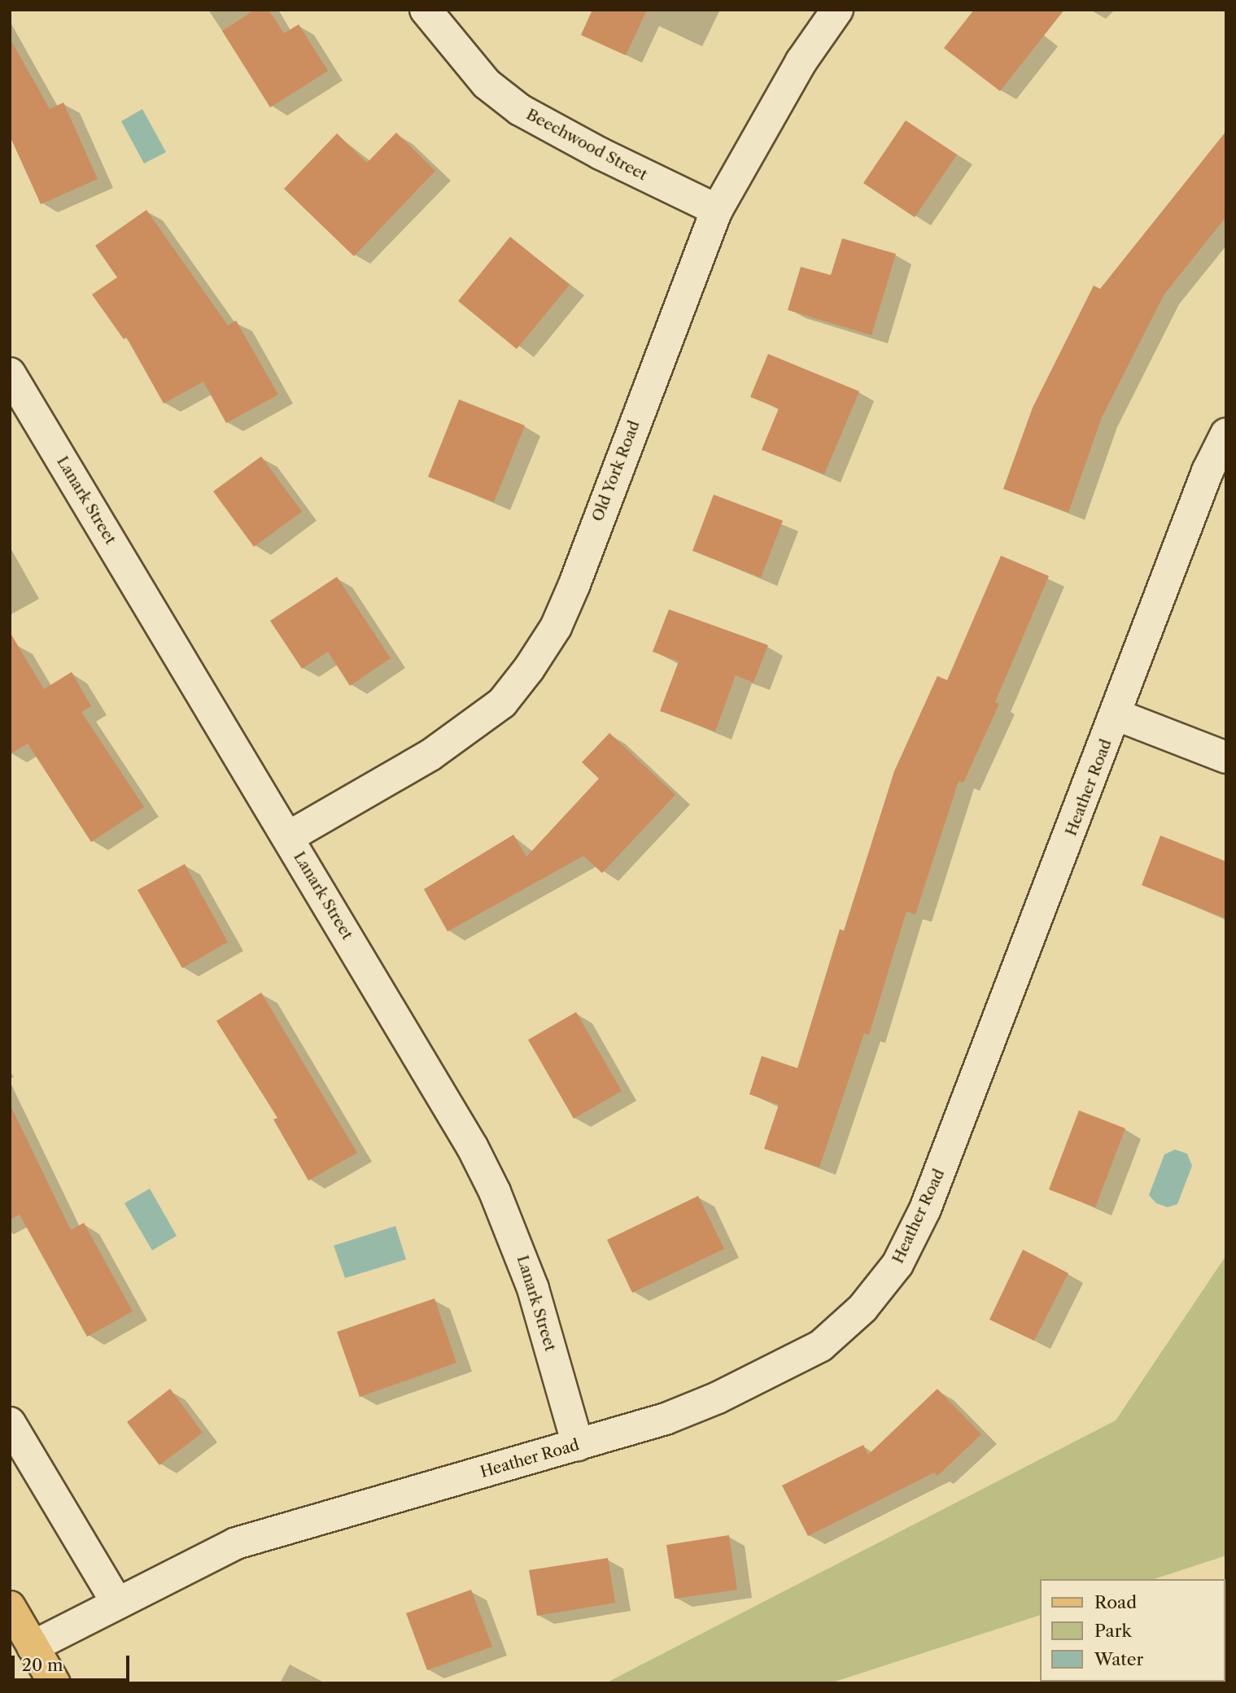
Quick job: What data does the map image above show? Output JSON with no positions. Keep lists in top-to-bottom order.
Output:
{
  "streets": {
    "street": [
      "Beechwood Street",
      "Old York Road",
      "Lanark Street",
      "Heather Road"
    ]
  },
  "crossings": [
    ["Beechwood Street", "Old York Road"],
    ["Old York Road", "Lanark Street"],
    ["Lanark Street", "Heather Road"]
  ],
  "legend": ["Road", "Park", "Water"],
  "scale_bar": "20 m"
}
